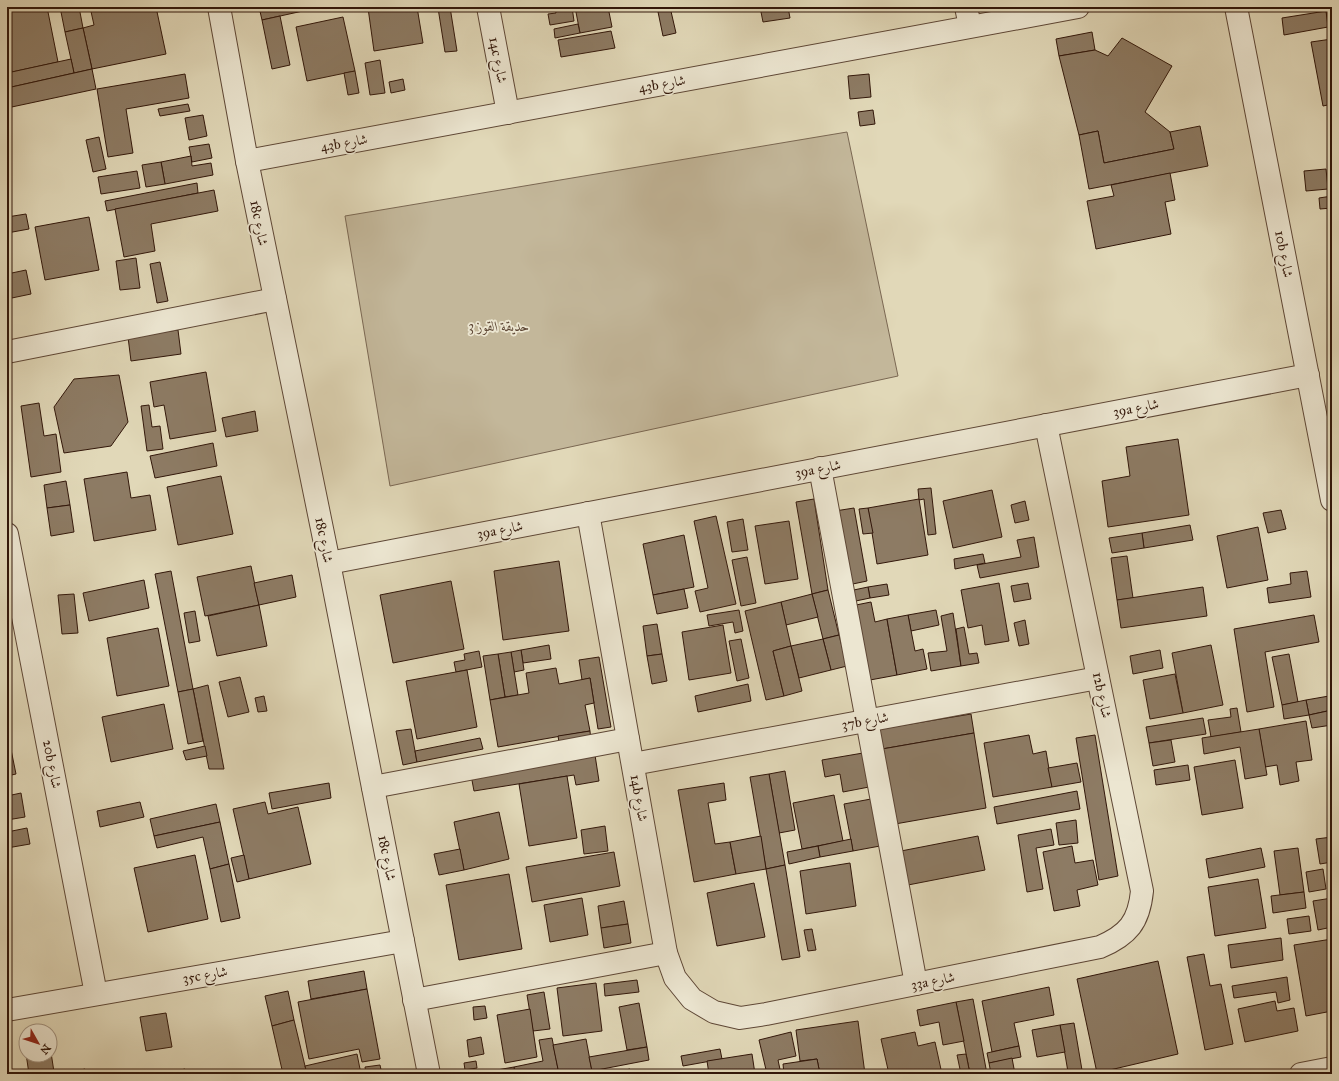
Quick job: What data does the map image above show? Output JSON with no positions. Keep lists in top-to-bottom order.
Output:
{
  "streets": {
    "street": [
      "14c شارع",
      "43b شارع",
      "18c شارع",
      "10b شارع",
      "39a شارع",
      "12b شارع",
      "37b شارع",
      "20b شارع",
      "14b شارع",
      "35c شارع",
      "33a شارع"
    ]
  },
  "crossings": [
    ["14c شارع", "43b شارع"],
    ["43b شارع", "18c شارع"],
    ["18c شارع", "39a شارع"],
    ["18c شارع", "35c شارع"],
    ["10b شارع", "39a شارع"],
    ["39a شارع", "12b شارع"],
    ["39a شارع", "14b شارع"],
    ["12b شارع", "37b شارع"],
    ["12b شارع", "33a شارع"],
    ["37b شارع", "14b شارع"],
    ["20b شارع", "35c شارع"],
    ["14b شارع", "33a شارع"]
  ],
  "parks": ["حديقة القوز 3"],
  "north": "bottom right"
}
